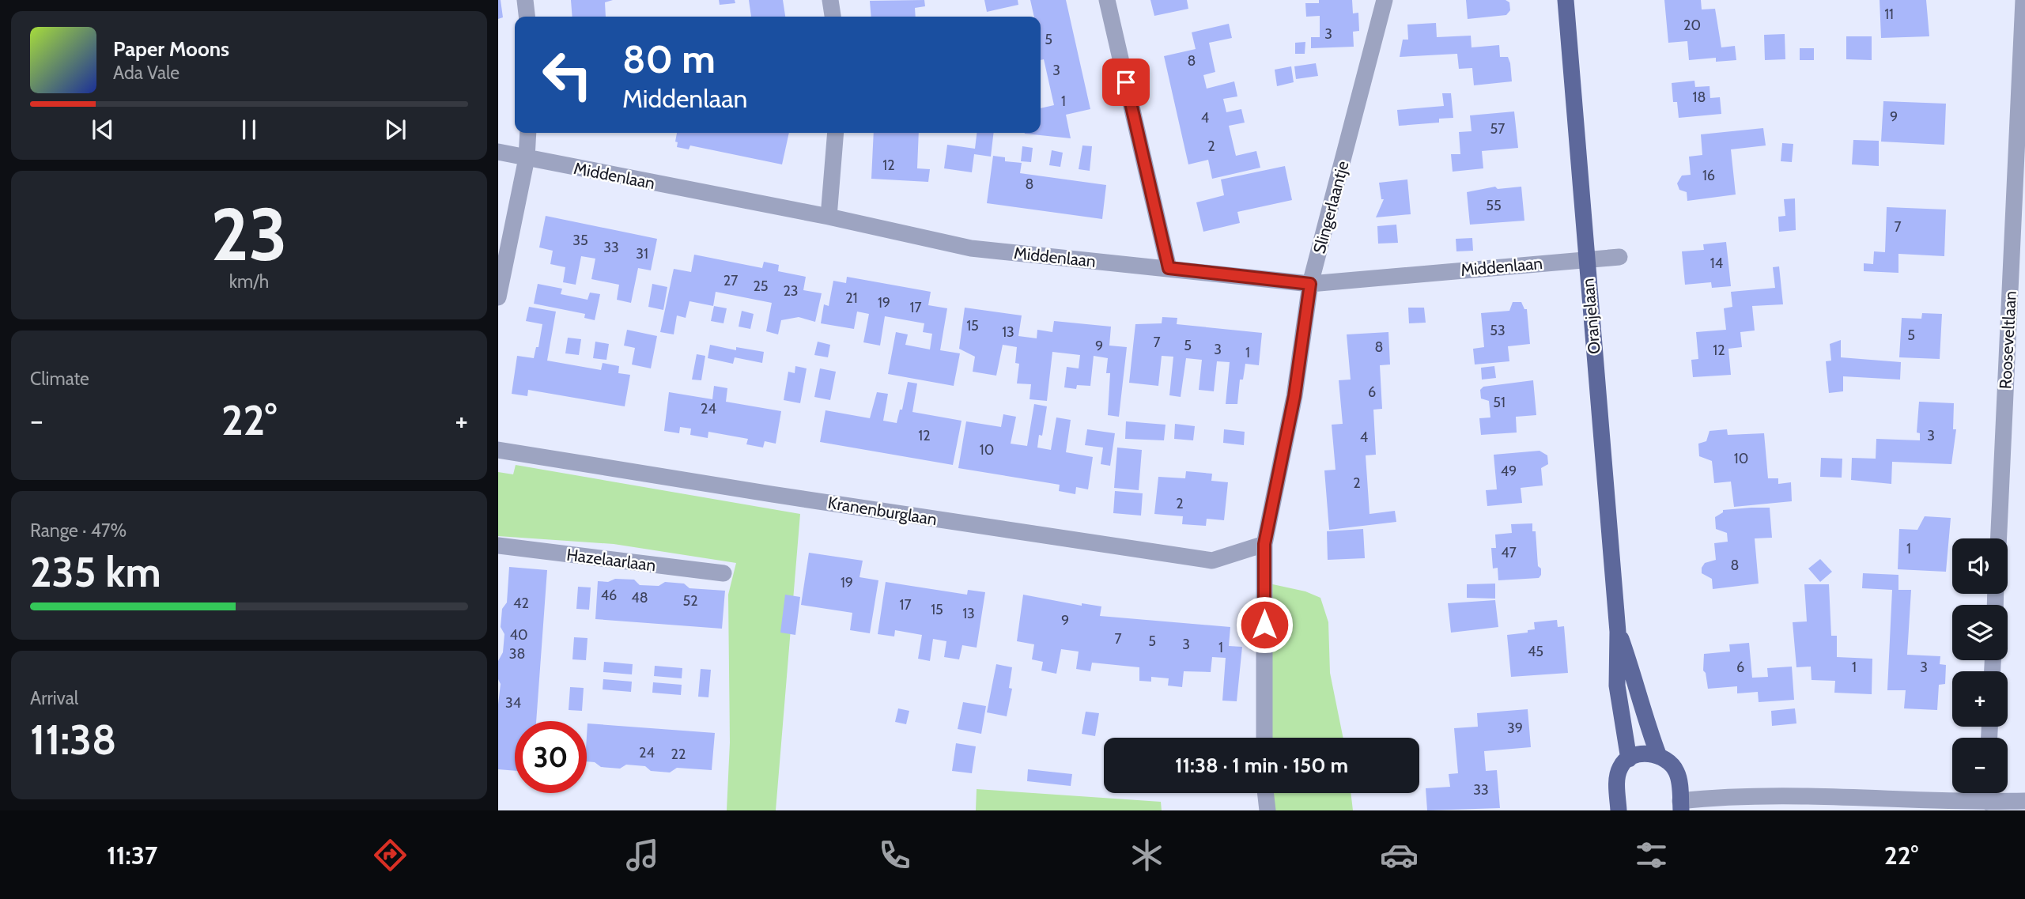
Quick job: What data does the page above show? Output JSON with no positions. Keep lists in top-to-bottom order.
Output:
{
  "streets": {
    "main road": ["Oranjelaan"],
    "street": [
      "Middenlaan",
      "Slingerlaantje",
      "Rooseveltlaan",
      "Kranenburglaan",
      "Hazelaarlaan"
    ]
  },
  "crossings": [
    ["Middenlaan", "Slingerlaantje"],
    ["Middenlaan", "Oranjelaan"],
    ["Slingerlaantje", "Kranenburglaan"]
  ],
  "house_numbers": [
    "11",
    "20",
    "3",
    "5",
    "8",
    "3",
    "18",
    "1",
    "9",
    "4",
    "57",
    "2",
    "12",
    "16",
    "8",
    "55",
    "7",
    "35",
    "33",
    "31",
    "14",
    "27",
    "25",
    "23",
    "21",
    "19",
    "17",
    "15",
    "53",
    "13",
    "5",
    "7",
    "5",
    "9",
    "8",
    "3",
    "12",
    "1",
    "6",
    "51",
    "24",
    "12",
    "3",
    "4",
    "10",
    "10",
    "49",
    "2",
    "2",
    "1",
    "47",
    "8",
    "19",
    "46",
    "48",
    "52",
    "42",
    "17",
    "15",
    "13",
    "9",
    "40",
    "7",
    "5",
    "3",
    "1",
    "45",
    "38",
    "6",
    "1",
    "3",
    "34",
    "39",
    "24",
    "22",
    "33"
  ],
  "page": {
    "turn": ["80 m", "Middenlaan"],
    "song": ["Paper Moons", "Ada Vale"],
    "tile": [
      ["23", "km/h"],
      "Climate",
      ["Range · 47%", "235 km"],
      ["Arrival", "11:38"]
    ],
    "heat": ["−", "22°", "+"],
    "map_buttons": ["+", "−"],
    "limit": "30",
    "trip": "11:38 · 1 min · 150 m",
    "tabs": ["11:37", "22°"]
  }
}
